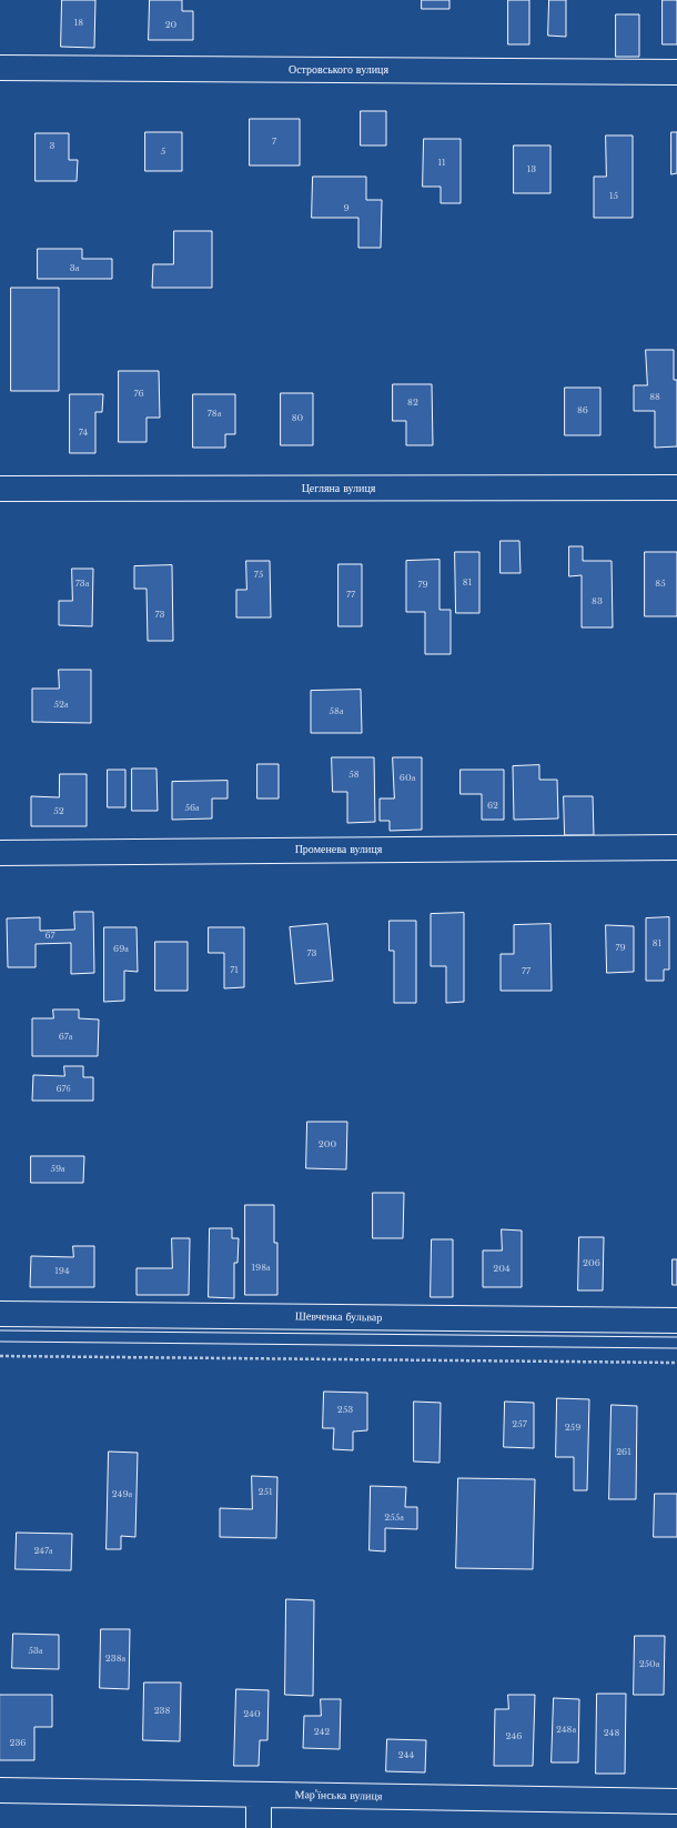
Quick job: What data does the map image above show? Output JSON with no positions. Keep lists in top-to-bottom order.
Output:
{
  "streets": {
    "street": [
      "Островського вулиця",
      "Цегляна вулиця",
      "Променева вулиця",
      "Шевченка бульвар",
      "Мар'їнська вулиця"
    ]
  },
  "house_numbers": [
    "18",
    "20",
    "7",
    "3",
    "5",
    "11",
    "13",
    "15",
    "9",
    "3а",
    "76",
    "88",
    "82",
    "86",
    "78а",
    "80",
    "74",
    "75",
    "81",
    "73а",
    "85",
    "79",
    "77",
    "83",
    "73",
    "52а",
    "58а",
    "58",
    "60а",
    "62",
    "56а",
    "52",
    "67",
    "81",
    "79",
    "69а",
    "73",
    "71",
    "77",
    "67а",
    "67б",
    "200",
    "59а",
    "206",
    "198а",
    "204",
    "194",
    "253",
    "257",
    "259",
    "261",
    "251",
    "249а",
    "255а",
    "247а",
    "53а",
    "238а",
    "250а",
    "238",
    "240",
    "248а",
    "242",
    "248",
    "246",
    "236",
    "244"
  ]
}
